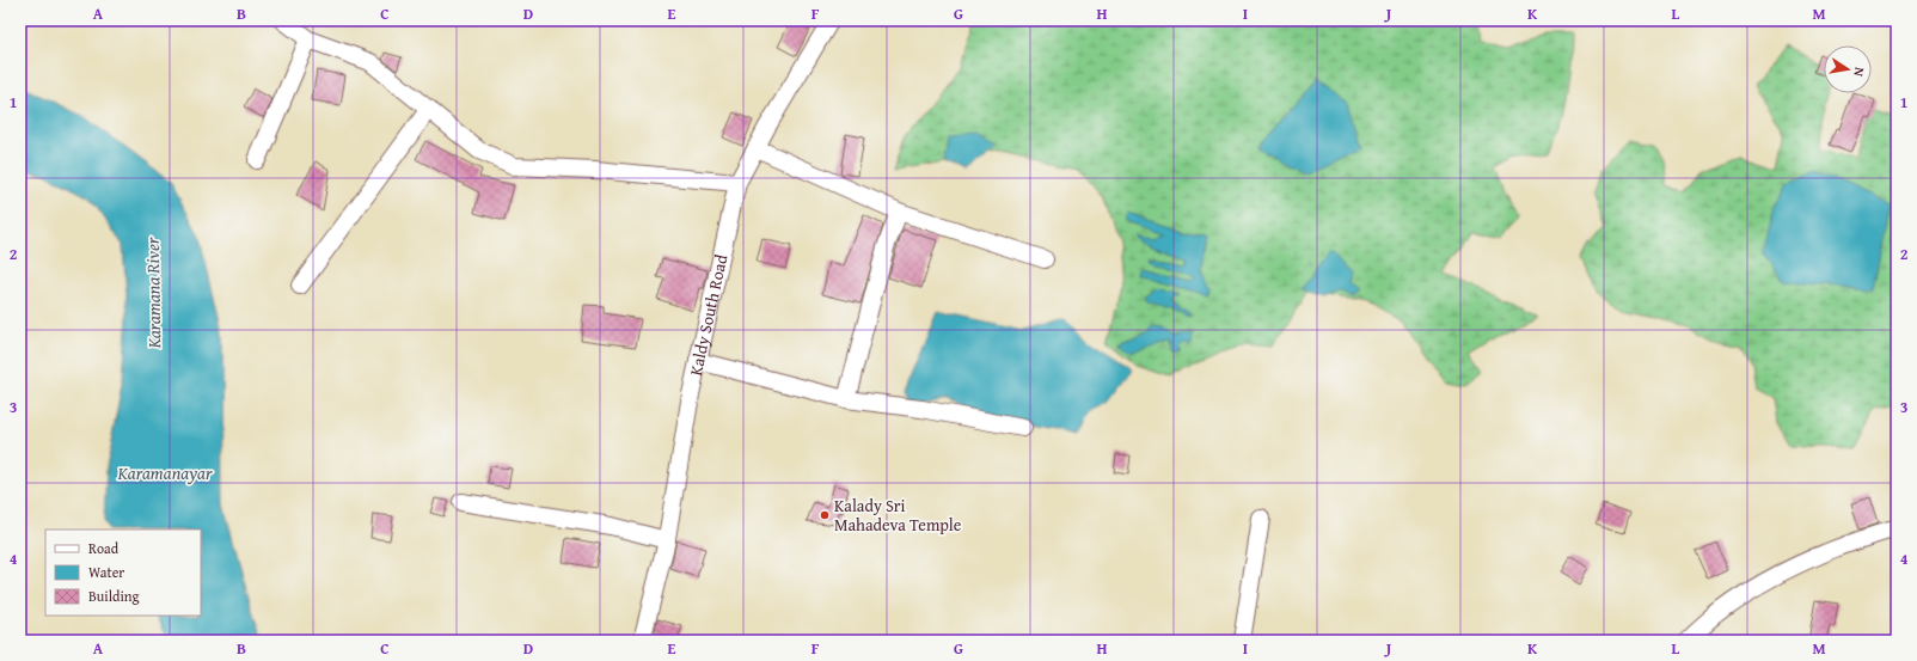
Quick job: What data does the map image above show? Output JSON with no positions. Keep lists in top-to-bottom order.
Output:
{
  "streets": {
    "street": ["Kaldy South Road"]
  },
  "water": ["Karamana River", "Karamanayar"],
  "places": ["Kalady Sri Mahadeva Temple"],
  "legend": ["Road", "Water", "Building"],
  "north": "right",
  "grid": {
    "columns": [
      "A",
      "B",
      "C",
      "D",
      "E",
      "F",
      "G",
      "H",
      "I",
      "J",
      "K",
      "L",
      "M"
    ],
    "rows": [
      "1",
      "2",
      "3",
      "4"
    ]
  }
}
